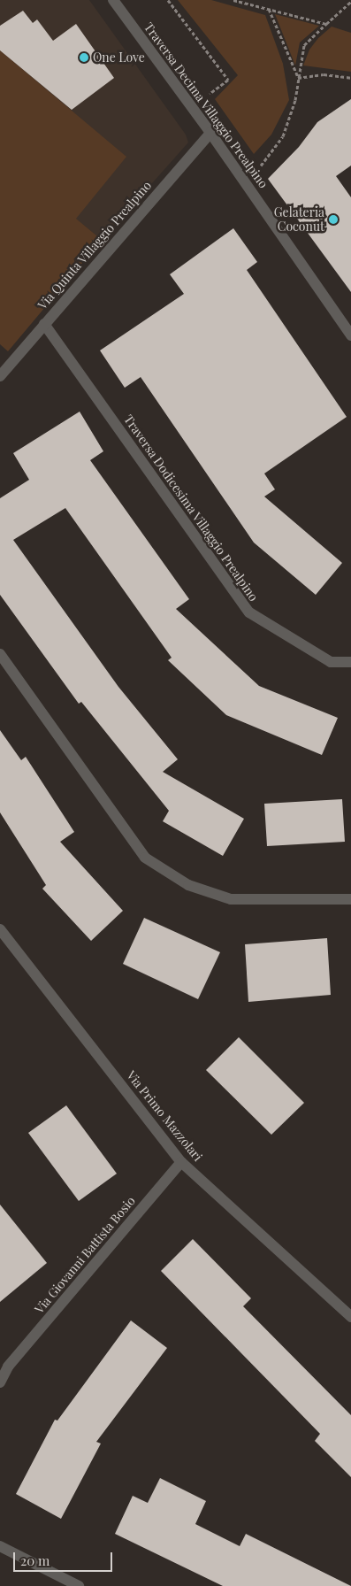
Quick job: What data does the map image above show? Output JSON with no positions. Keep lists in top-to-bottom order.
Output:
{
  "streets": {
    "street": [
      "Traversa Decima Villaggio Prealpino",
      "Via Quinta Villaggio Prealpino",
      "Traversa Dodicesima Villaggio Prealpino",
      "Via Primo Mazzolari",
      "Via Giovanni Battista Bosio"
    ]
  },
  "crossings": [
    ["Traversa Decima Villaggio Prealpino", "Via Quinta Villaggio Prealpino"],
    ["Via Quinta Villaggio Prealpino", "Traversa Dodicesima Villaggio Prealpino"],
    ["Via Primo Mazzolari", "Via Giovanni Battista Bosio"]
  ],
  "places": ["One Love", "Gelateria Coconut"],
  "scale_bar": "20 m"
}
